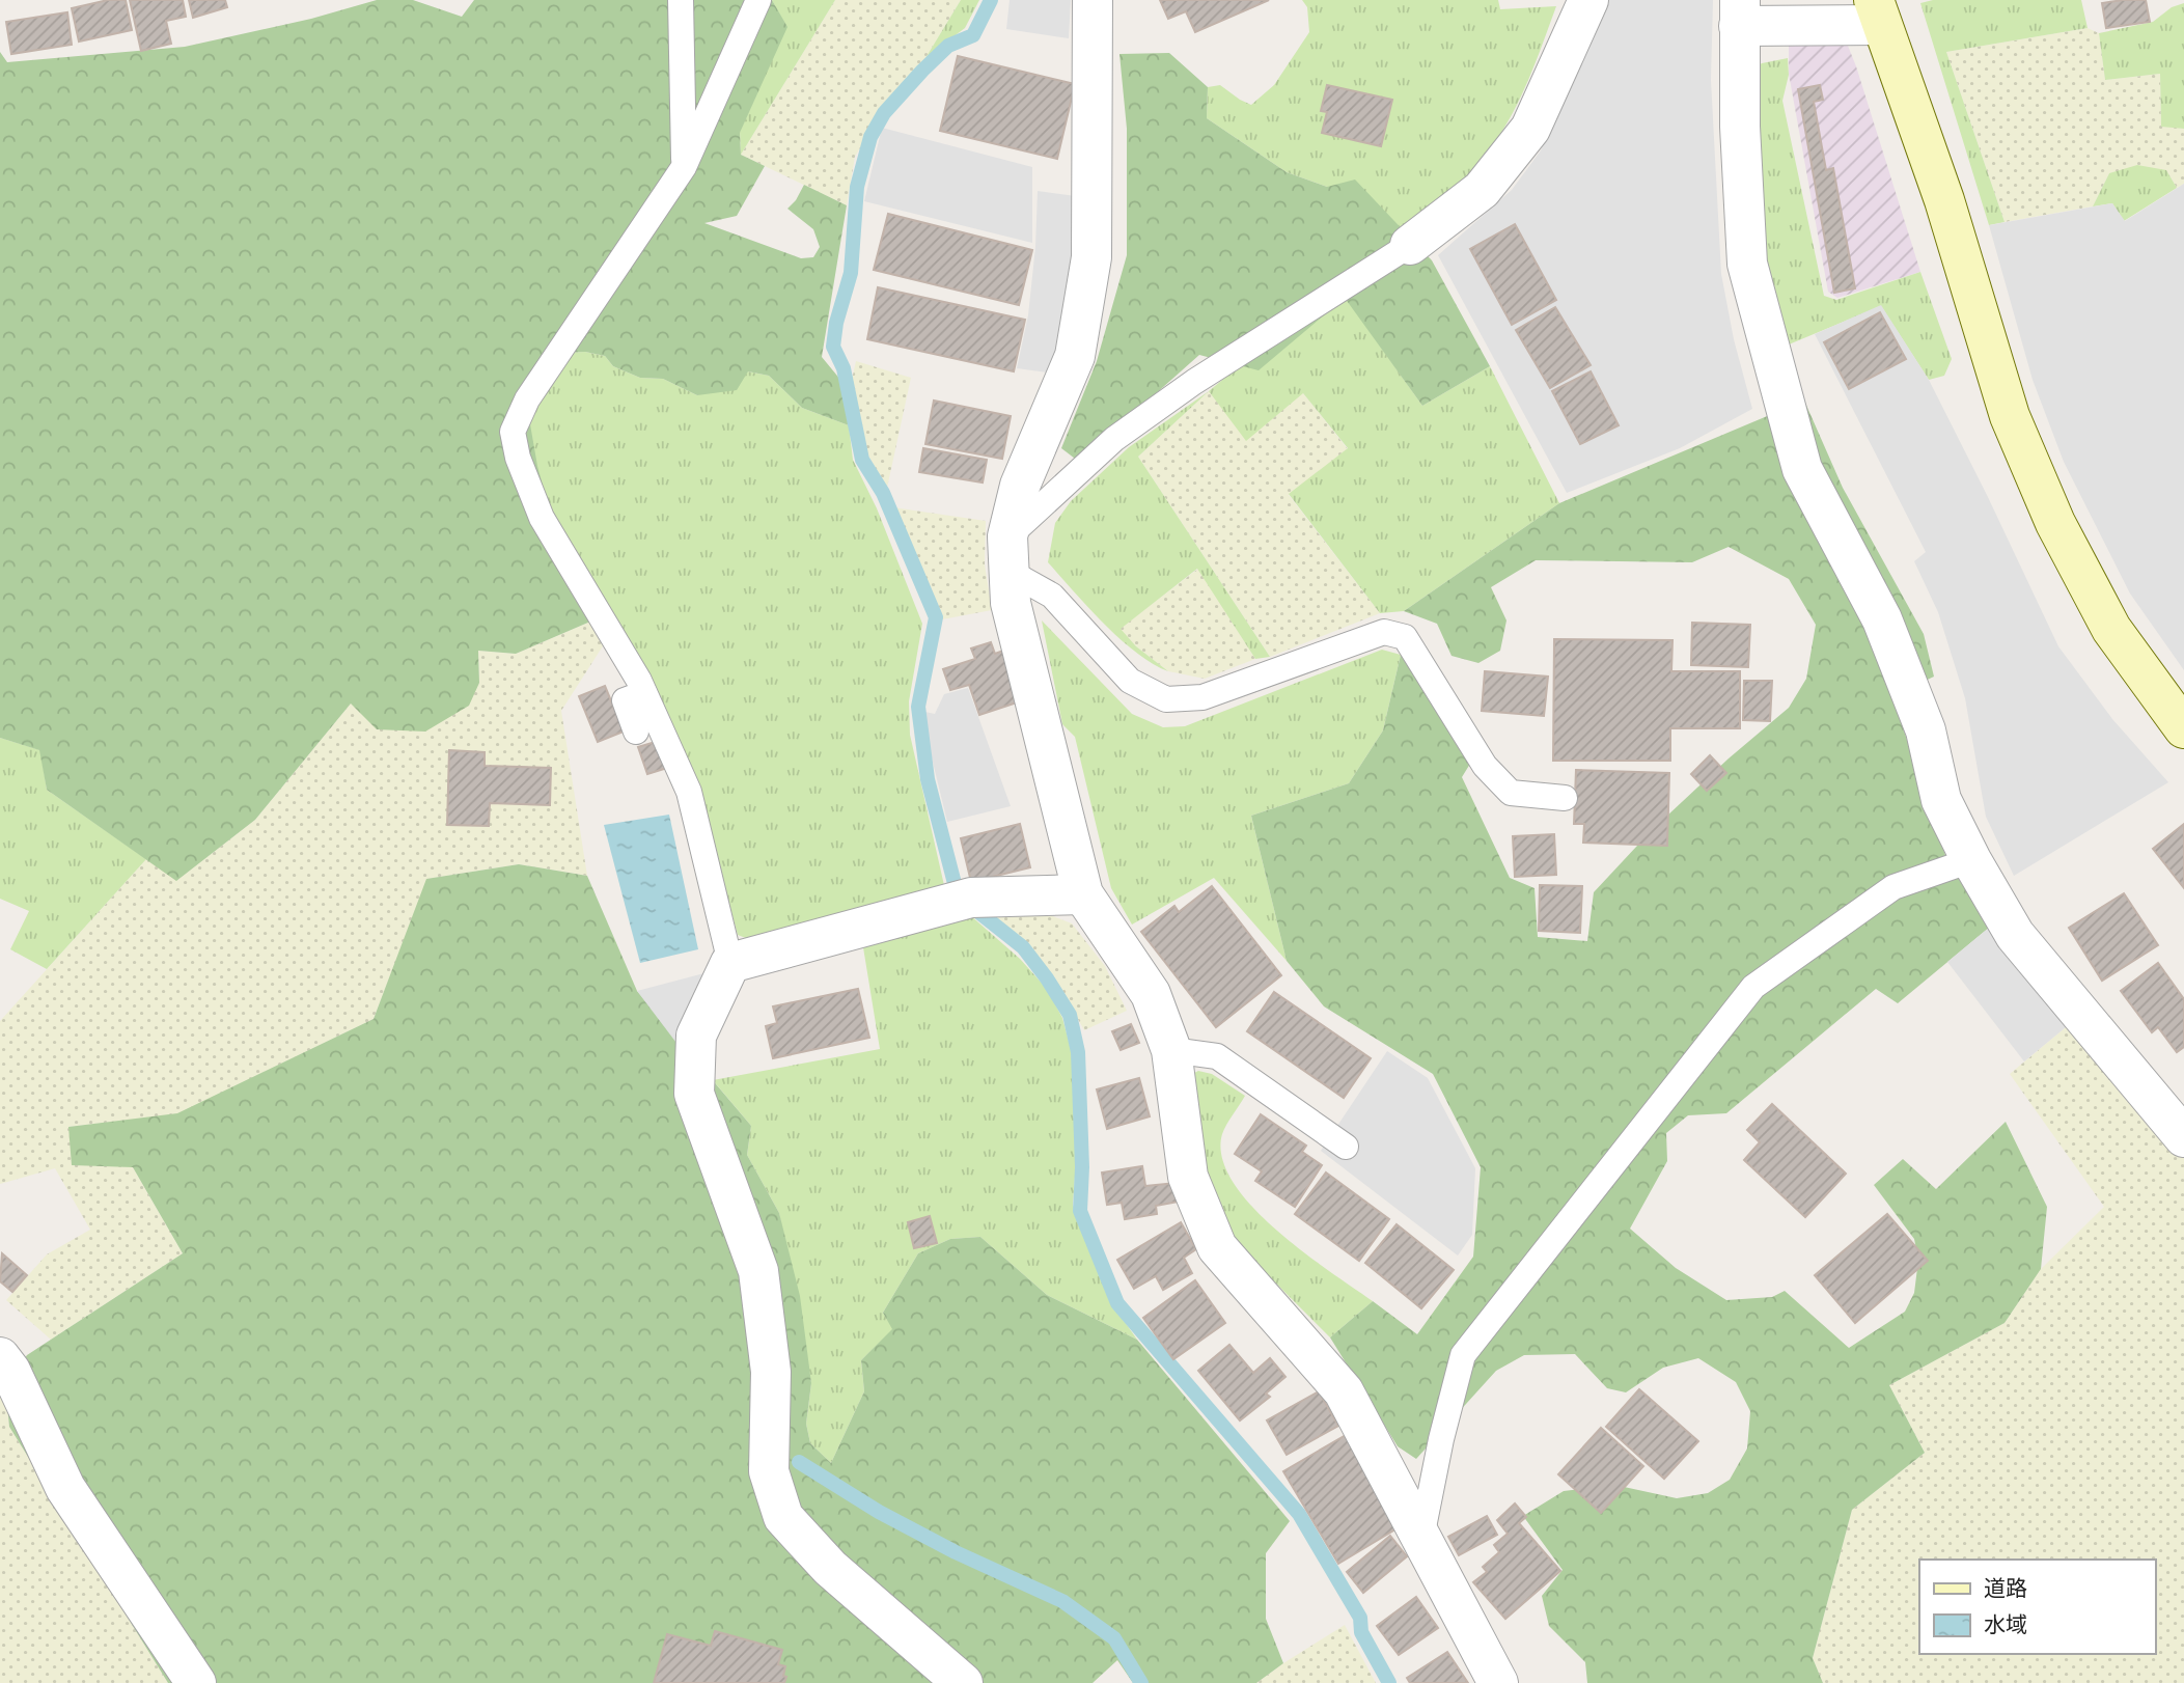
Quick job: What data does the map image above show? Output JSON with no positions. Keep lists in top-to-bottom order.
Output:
{
  "legend": ["道路", "水域"]
}
